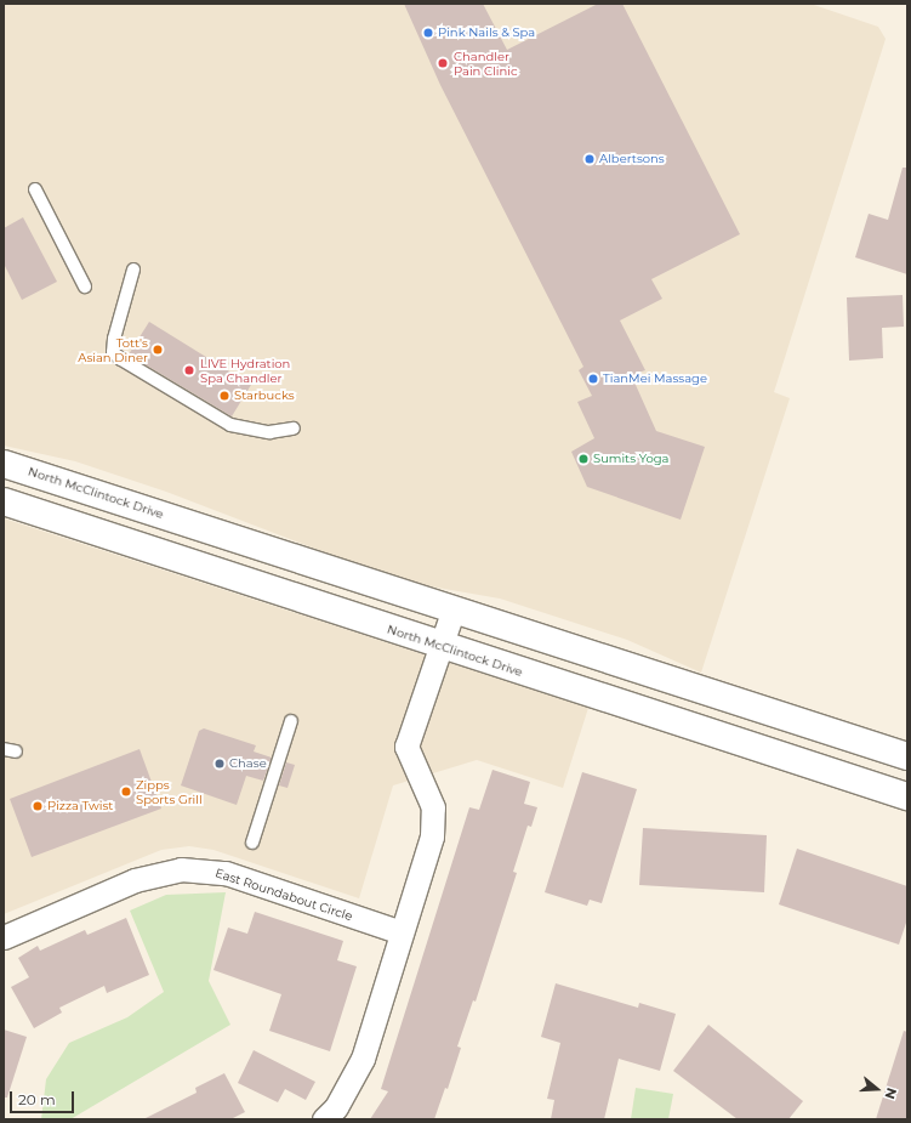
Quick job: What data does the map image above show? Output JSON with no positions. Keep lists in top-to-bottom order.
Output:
{
  "streets": {
    "main road": ["North McClintock Drive"],
    "street": ["East Roundabout Circle"]
  },
  "places": [
    "Pink Nails & Spa",
    "Chandler Pain Clinic",
    "Albertsons",
    "Tott's Asian Diner",
    "LIVE Hydration Spa Chandler",
    "TianMei Massage",
    "Starbucks",
    "Sumits Yoga",
    "Chase",
    "Zipps Sports Grill",
    "Pizza Twist"
  ],
  "scale_bar": "20 m",
  "north": "right"
}
